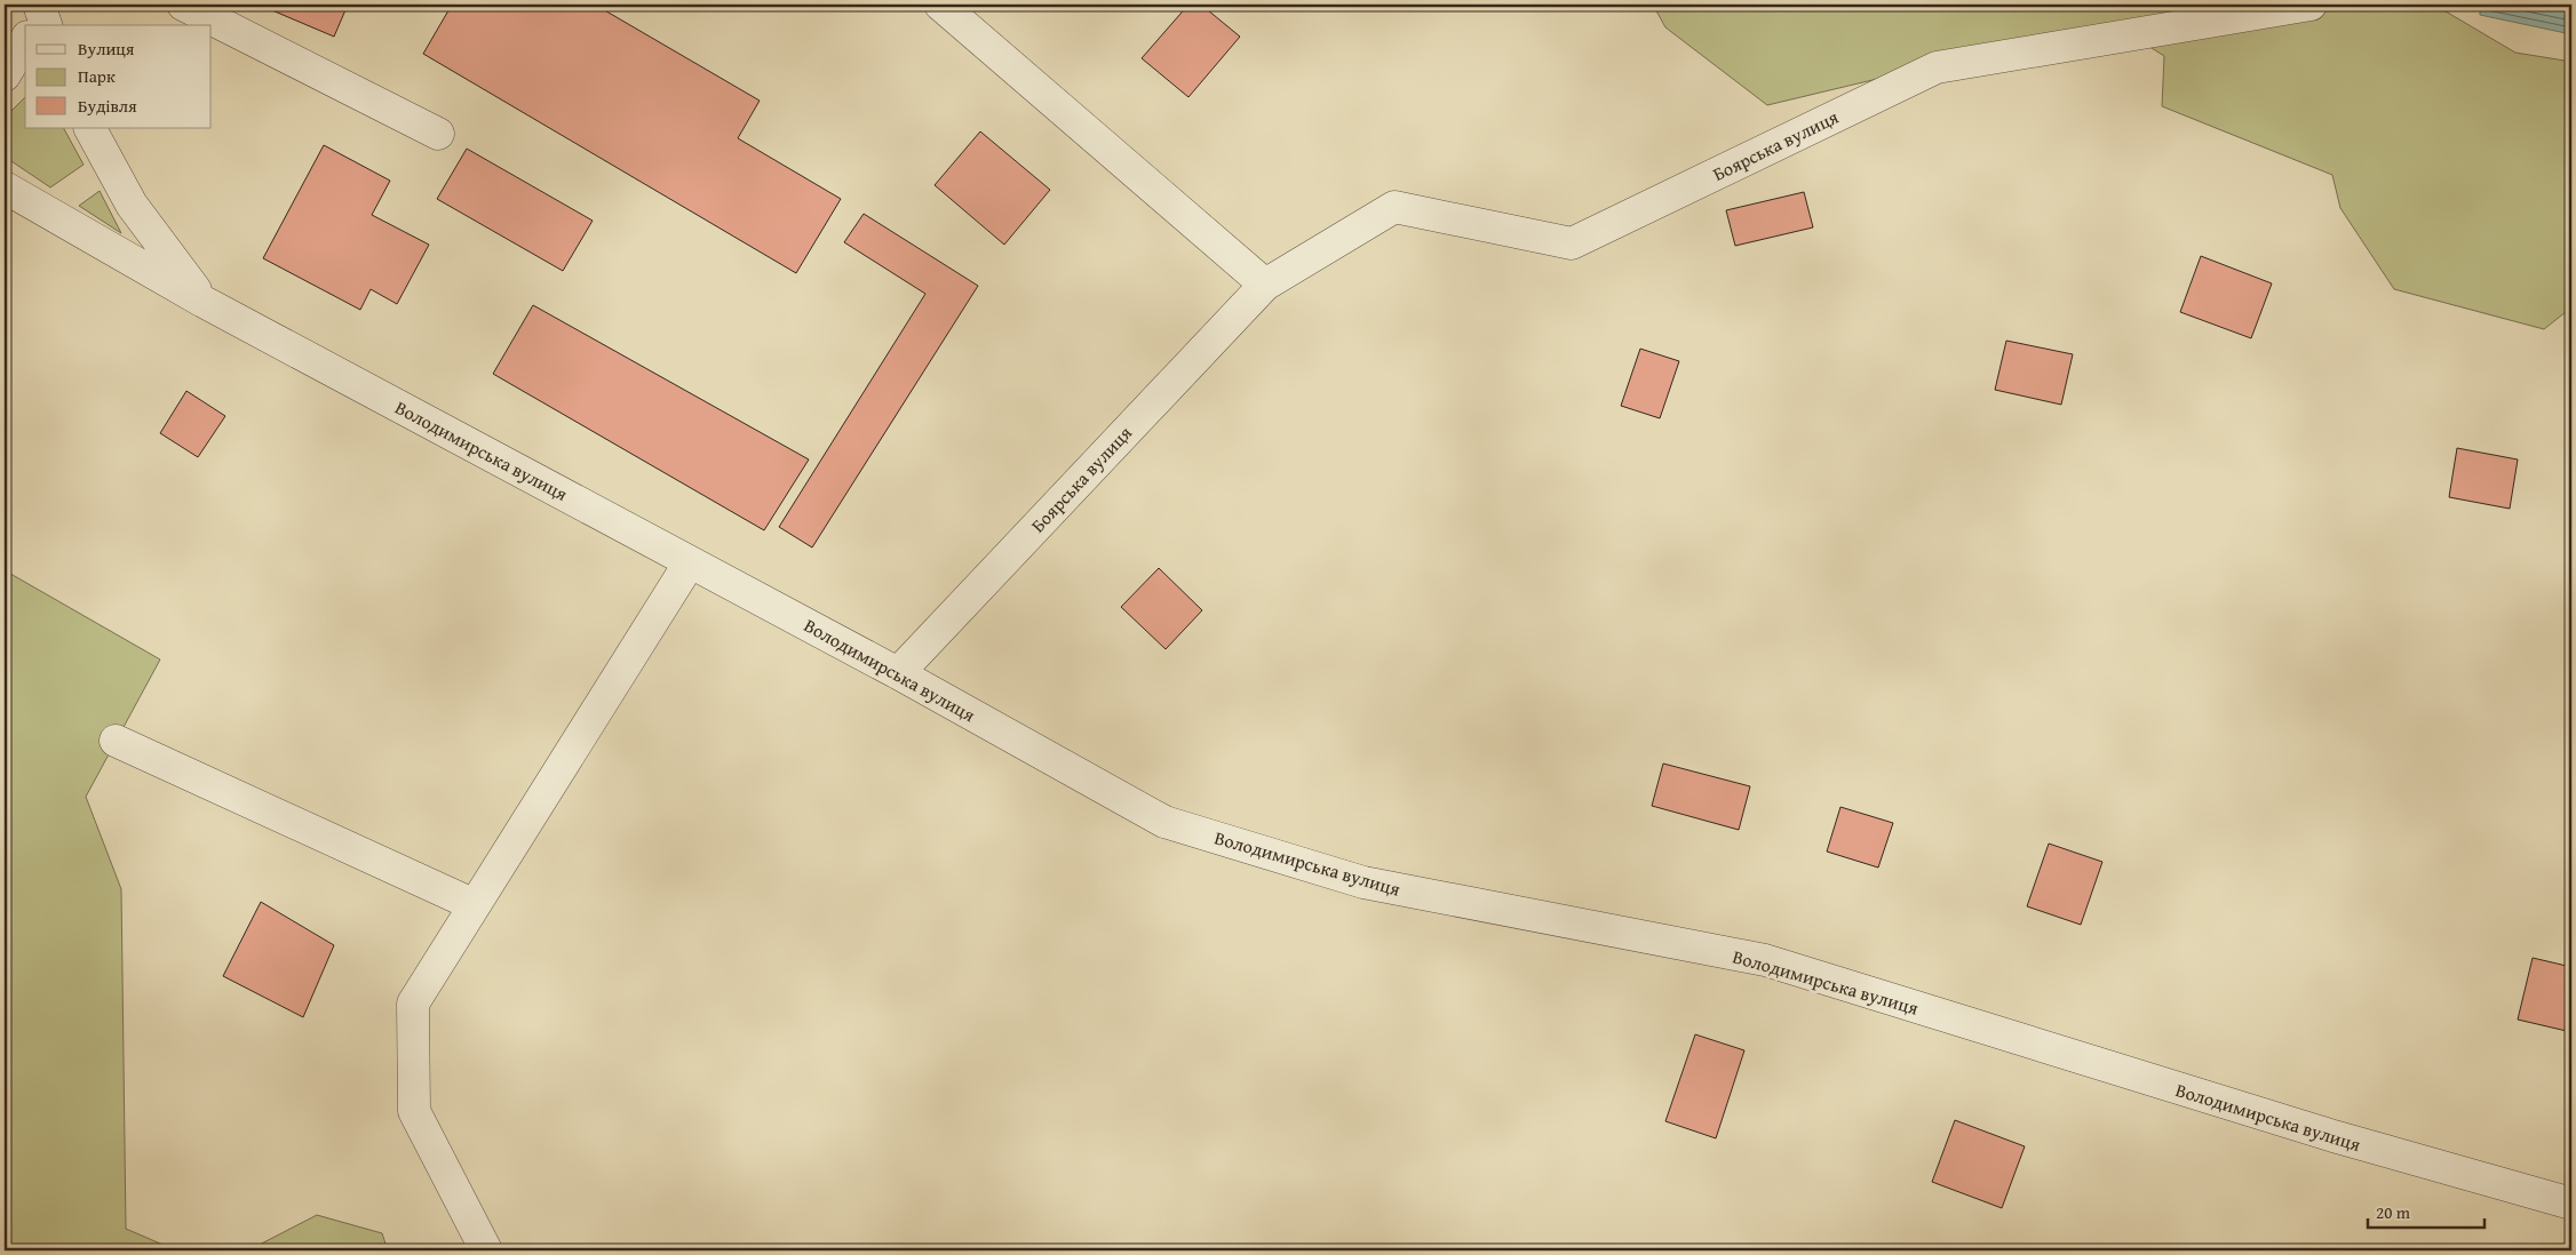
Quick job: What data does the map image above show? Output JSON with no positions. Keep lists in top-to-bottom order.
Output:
{
  "streets": {
    "street": ["Боярська вулиця", "Володимирська вулиця"]
  },
  "crossings": [
    ["Боярська вулиця", "Володимирська вулиця"]
  ],
  "legend": ["Вулиця", "Парк", "Будівля"],
  "scale_bar": "20 m"
}
